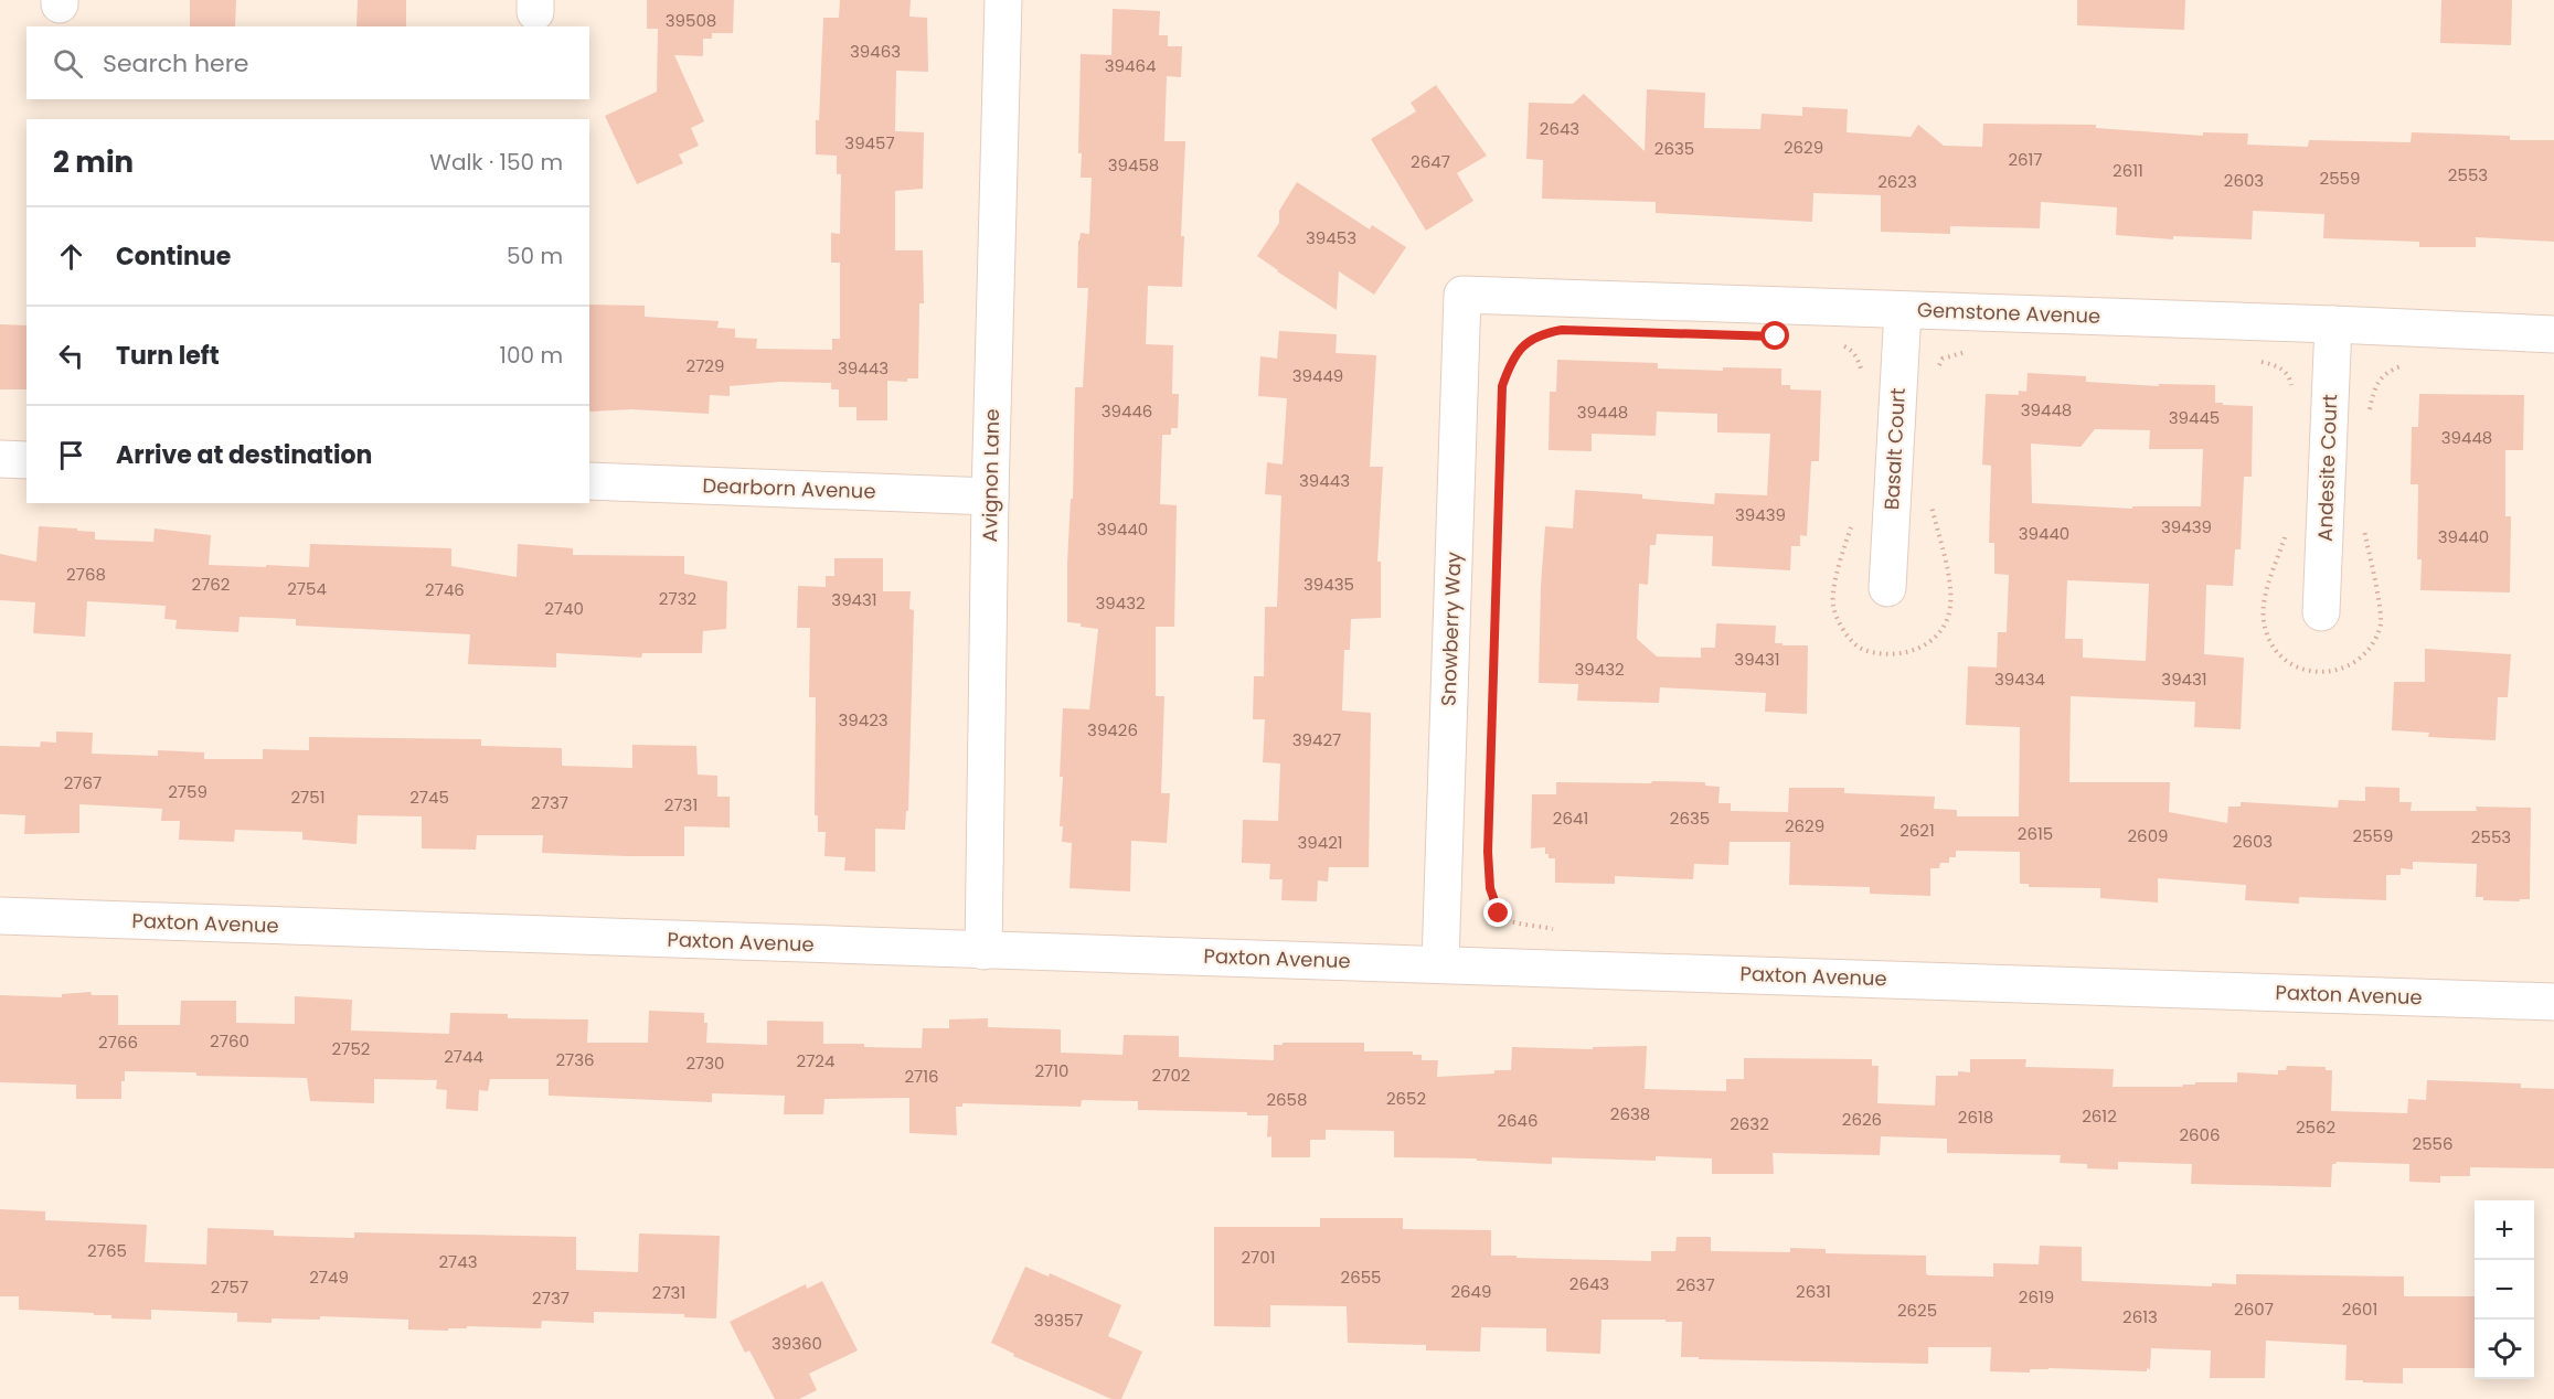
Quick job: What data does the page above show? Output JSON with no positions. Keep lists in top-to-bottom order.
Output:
{
  "streets": {
    "street": [
      "Gemstone Avenue",
      "Basalt Court",
      "Andesite Court",
      "Avignon Lane",
      "Dearborn Avenue",
      "Snowberry Way",
      "Paxton Avenue"
    ]
  },
  "crossings": [
    ["Gemstone Avenue", "Basalt Court"],
    ["Gemstone Avenue", "Andesite Court"],
    ["Gemstone Avenue", "Snowberry Way"],
    ["Avignon Lane", "Dearborn Avenue"],
    ["Avignon Lane", "Paxton Avenue"],
    ["Snowberry Way", "Paxton Avenue"]
  ],
  "house_numbers": [
    "39508",
    "39463",
    "39464",
    "2643",
    "39457",
    "2629",
    "2635",
    "2617",
    "2647",
    "39458",
    "2611",
    "2553",
    "2559",
    "2603",
    "2623",
    "39453",
    "2729",
    "39443",
    "39449",
    "39448",
    "39446",
    "39448",
    "39445",
    "39448",
    "39443",
    "39439",
    "39439",
    "39440",
    "39440",
    "39440",
    "2768",
    "2762",
    "39435",
    "2754",
    "2746",
    "2732",
    "39431",
    "39432",
    "2740",
    "39431",
    "39432",
    "39434",
    "39431",
    "39423",
    "39426",
    "39427",
    "2767",
    "2759",
    "2751",
    "2745",
    "2737",
    "2731",
    "2641",
    "2635",
    "2629",
    "2621",
    "2615",
    "2609",
    "2559",
    "2553",
    "2603",
    "39421",
    "2760",
    "2766",
    "2752",
    "2744",
    "2736",
    "2724",
    "2730",
    "2710",
    "2702",
    "2716",
    "2652",
    "2658",
    "2638",
    "2612",
    "2618",
    "2626",
    "2646",
    "2632",
    "2562",
    "2606",
    "2556",
    "2765",
    "2701",
    "2743",
    "2749",
    "2655",
    "2643",
    "2637",
    "2757",
    "2649",
    "2631",
    "2731",
    "2619",
    "2737",
    "2607",
    "2601",
    "2625",
    "2613",
    "39357",
    "39360"
  ],
  "page": {
    "search": "Search here",
    "heading": ["2 min", "Walk · 150 m"],
    "list": [
      ["Continue", "50 m"],
      ["Turn left", "100 m"],
      "Arrive at destination"
    ],
    "map_buttons": ["+", "−"]
  }
}
